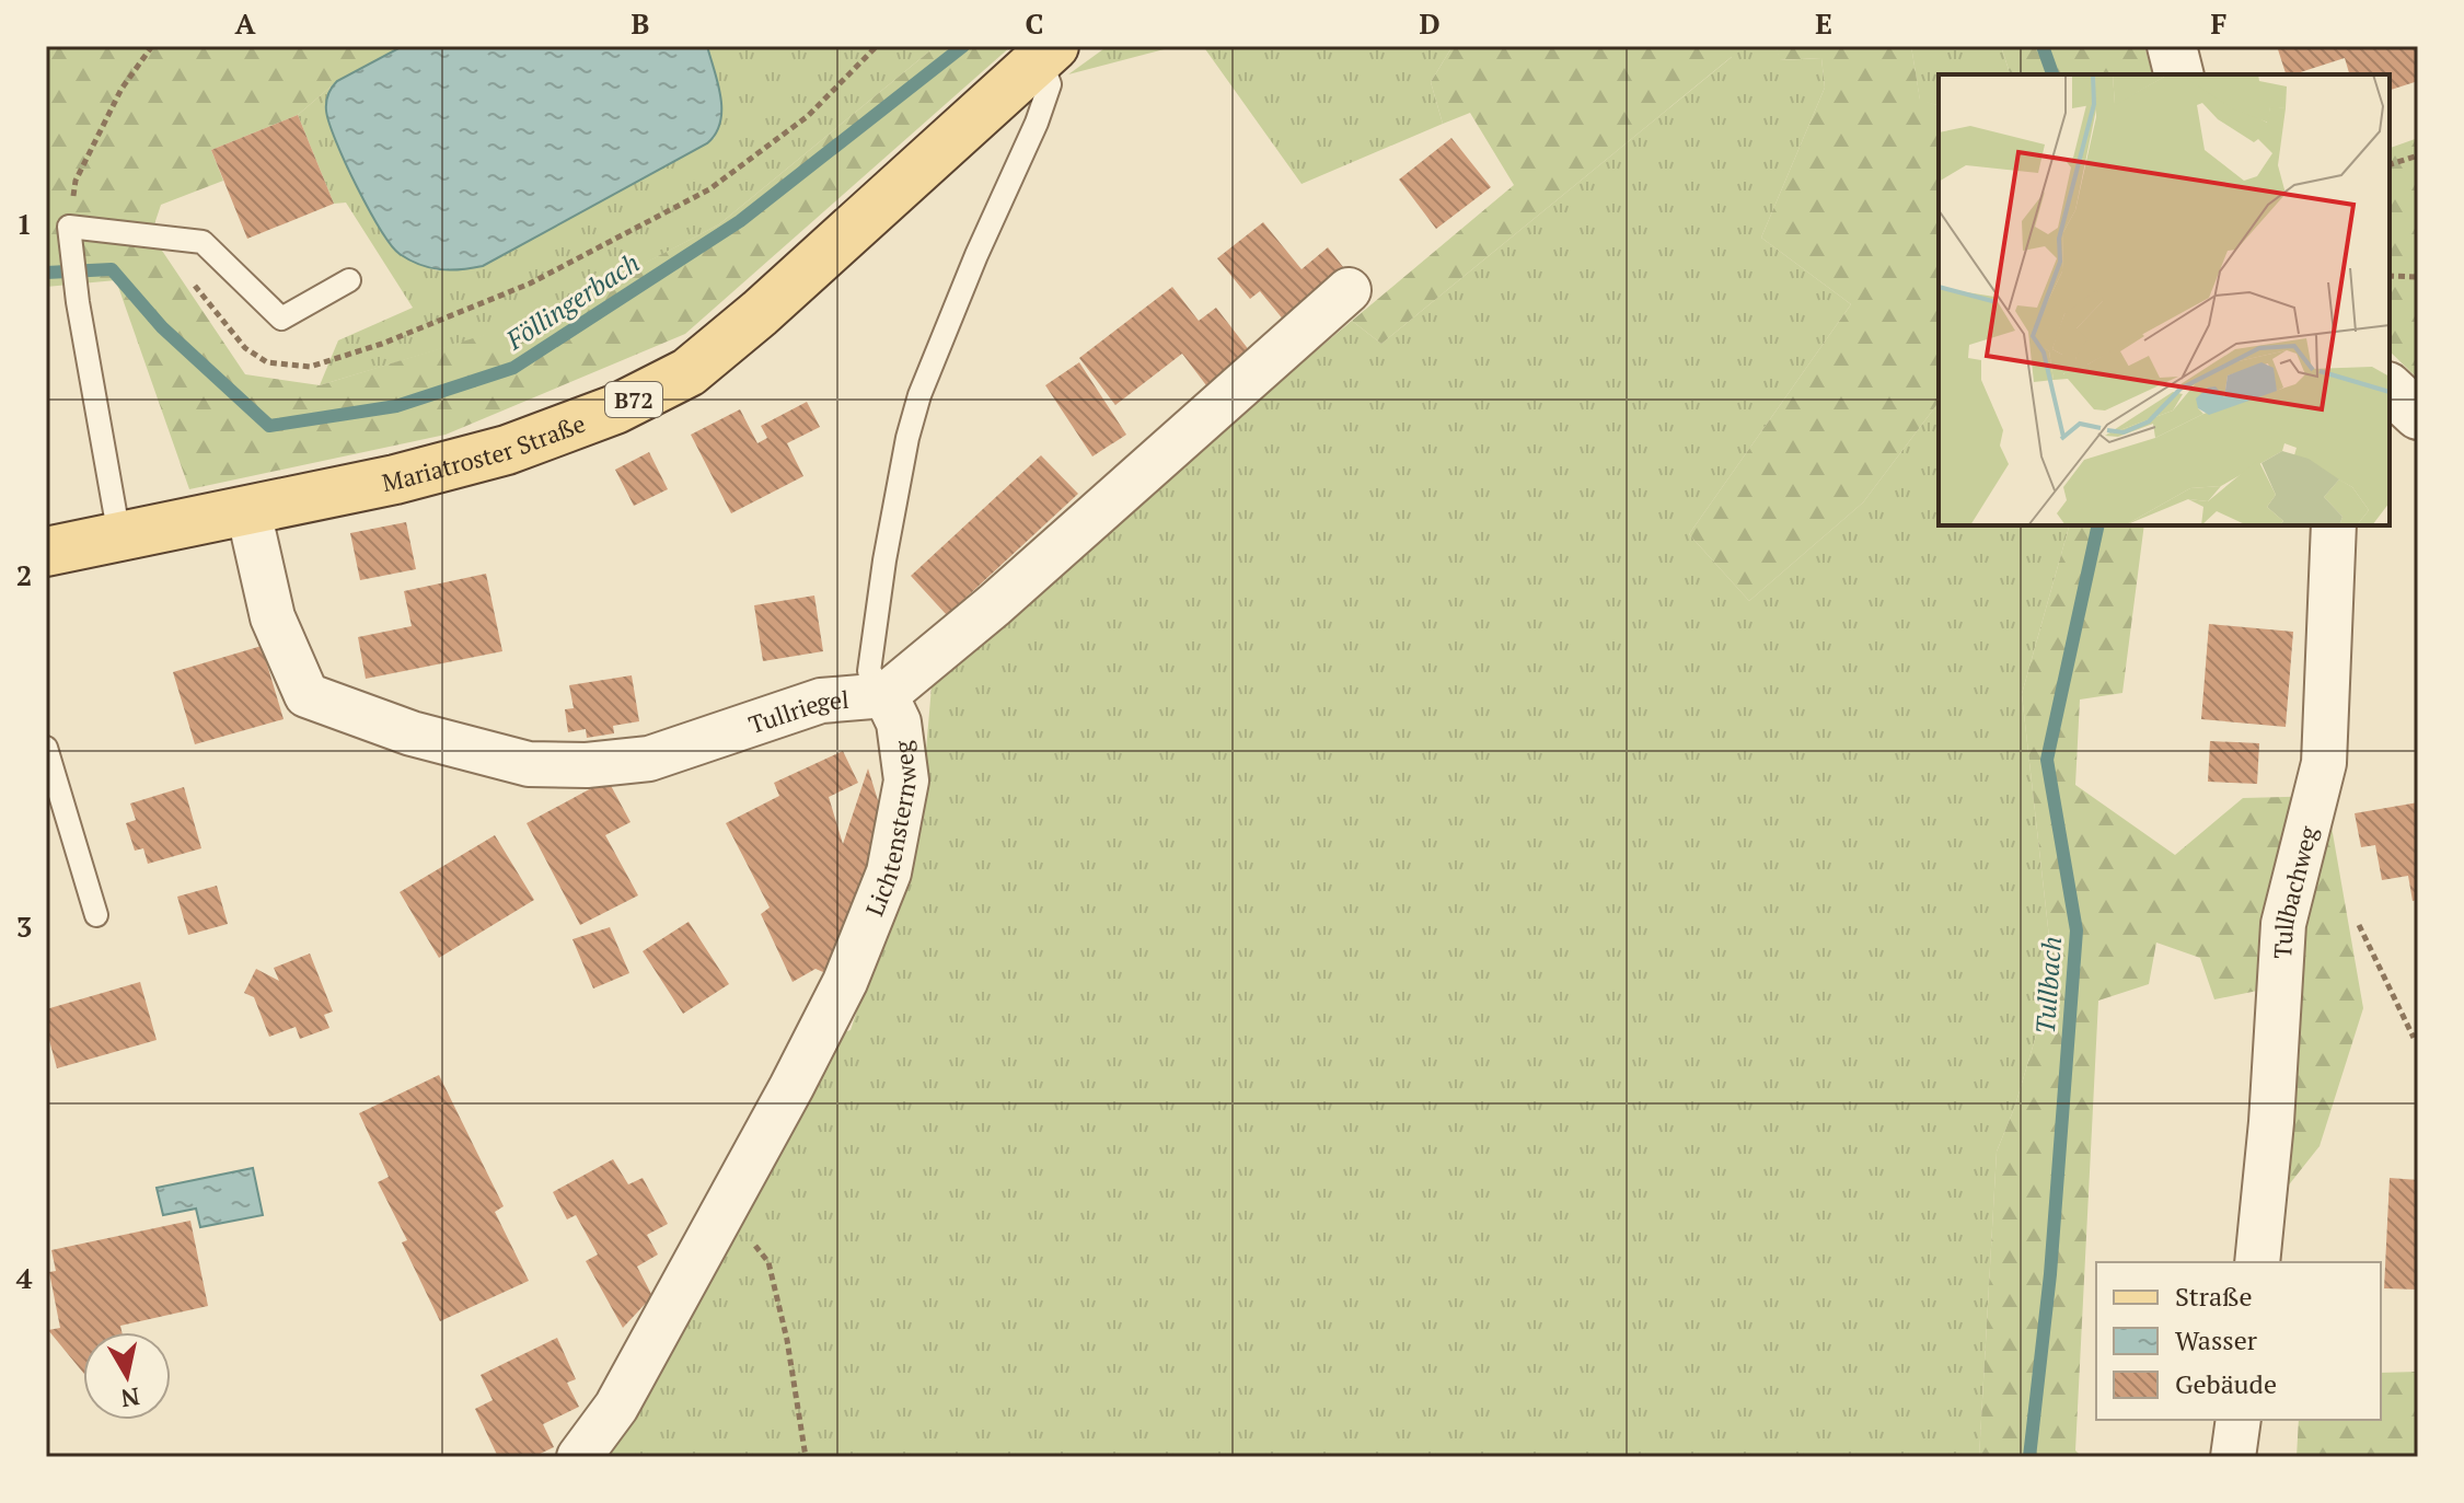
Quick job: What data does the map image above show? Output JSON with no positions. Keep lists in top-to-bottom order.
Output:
{
  "streets": {
    "main road": ["B72", "Mariatroster Straße"],
    "street": ["Tullriegel", "Lichtensternweg", "Tullbachweg"]
  },
  "crossings": [
    ["Mariatroster Straße", "Tullriegel"],
    ["Mariatroster Straße", "Lichtensternweg"],
    ["Tullriegel", "Lichtensternweg"]
  ],
  "water": ["Föllingerbach", "Tullbach"],
  "legend": ["Straße", "Wasser", "Gebäude"],
  "north": "bottom",
  "grid": {
    "columns": [
      "A",
      "B",
      "C",
      "D",
      "E",
      "F"
    ],
    "rows": [
      "1",
      "2",
      "3",
      "4"
    ]
  }
}
